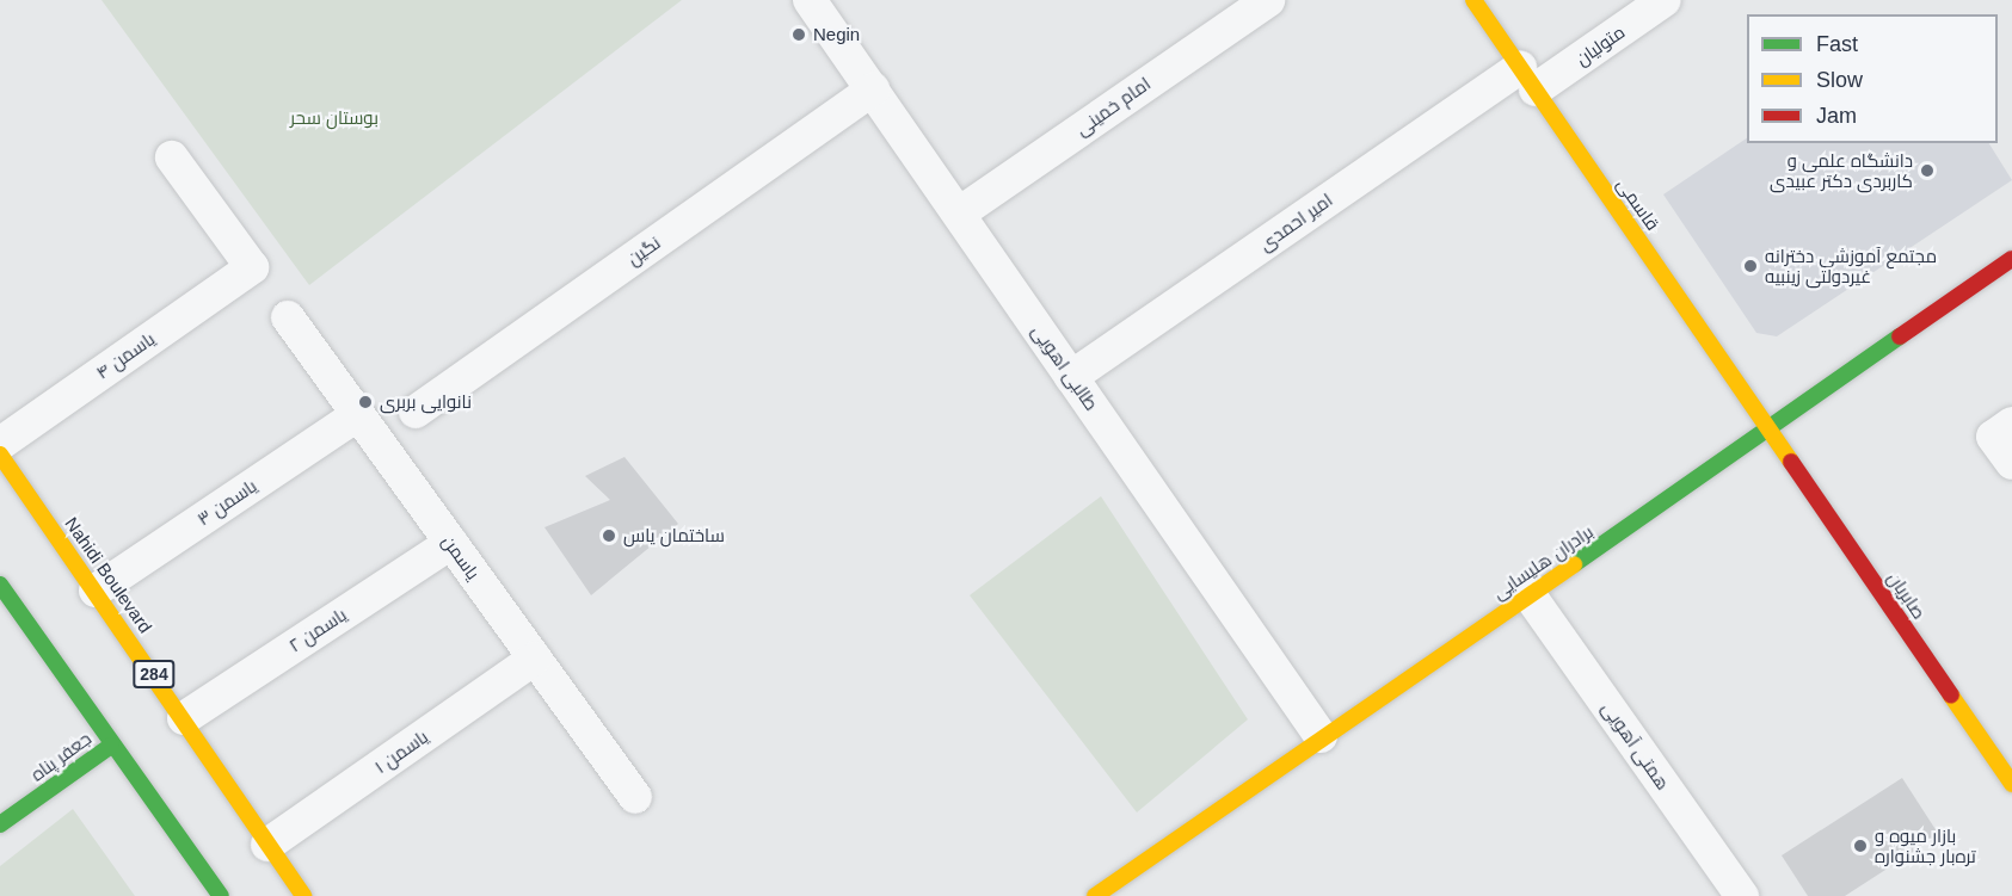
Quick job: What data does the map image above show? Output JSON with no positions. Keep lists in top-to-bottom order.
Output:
{
  "streets": {
    "street": [
      "متولیان",
      "امام خمینی",
      "قاسمی",
      "امیر احمدی",
      "نگین",
      "یاسمن ۴",
      "طالبی اهویی",
      "یاسمن ۳",
      "یاسمن",
      "برادران هلیسایی",
      "Nahidi Boulevard",
      "صابریان",
      "یاسمن ۲",
      "284",
      "همتی آهویی",
      "یاسمن ۱",
      "جعفر پناه"
    ]
  },
  "crossings": [
    ["متولیان", "قاسمی"],
    ["متولیان", "امیر احمدی"],
    ["امام خمینی", "طالبی اهویی"],
    ["قاسمی", "امیر احمدی"],
    ["قاسمی", "برادران هلیسایی"],
    ["قاسمی", "صابریان"],
    ["امیر احمدی", "طالبی اهویی"],
    ["نگین", "طالبی اهویی"],
    ["طالبی اهویی", "برادران هلیسایی"],
    ["یاسمن ۳", "یاسمن"],
    ["یاسمن ۳", "Nahidi Boulevard"],
    ["یاسمن", "یاسمن ۲"],
    ["یاسمن", "یاسمن ۱"],
    ["برادران هلیسایی", "صابریان"],
    ["برادران هلیسایی", "همتی آهویی"],
    ["Nahidi Boulevard", "یاسمن ۲"],
    ["Nahidi Boulevard", "یاسمن ۱"]
  ],
  "parks": ["بوستان سحر"],
  "places": [
    "Negin",
    "دانشگاه علمی و کاربردی دکتر عبیدی",
    "مجتمع آموزشی دخترانه غیردولتی زینبیه",
    "نانوایی بربری",
    "ساختمان یاس",
    "بازار میوه و تره‌بار جشنواره"
  ],
  "legend": ["Fast", "Slow", "Jam"]
}
